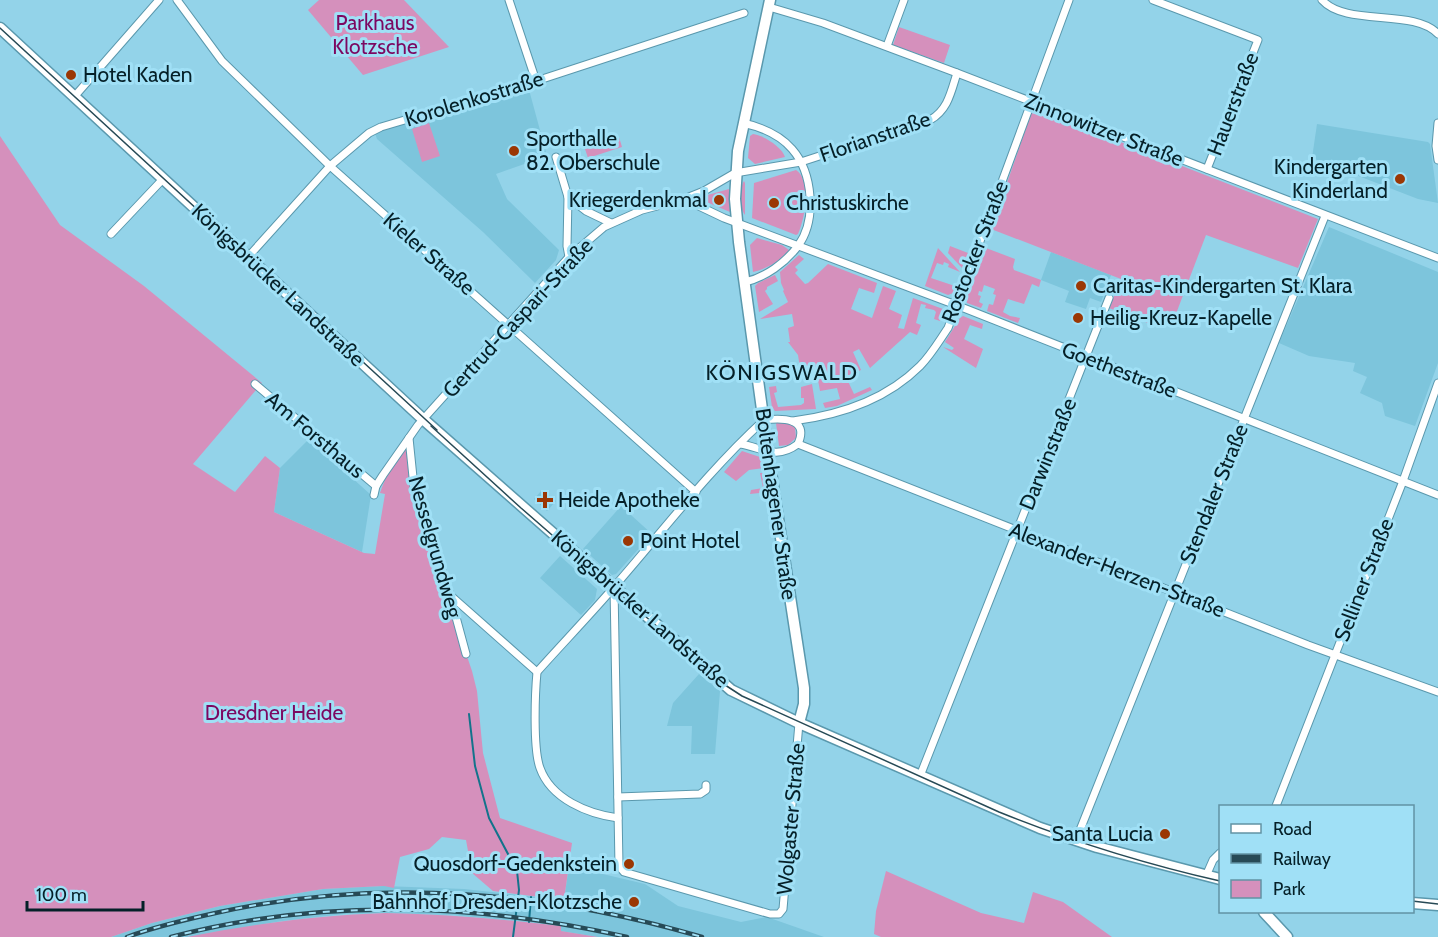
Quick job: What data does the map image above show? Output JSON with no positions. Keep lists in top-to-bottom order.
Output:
{
  "streets": {
    "main road": ["Königsbrücker Landstraße", "Boltenhagener Straße"],
    "street": [
      "Korolenkostraße",
      "Hauerstraße",
      "Zinnowitzer Straße",
      "Florianstraße",
      "Rostocker Straße",
      "Kieler Straße",
      "Gertrud-Caspari-Straße",
      "Goethestraße",
      "Am Forsthaus",
      "Darwinstraße",
      "Stendaler Straße",
      "Nesselgrundweg",
      "Alexander-Herzen-Straße",
      "Selliner Straße",
      "Wolgaster Straße"
    ]
  },
  "crossings": [
    ["Korolenkostraße", "Kieler Straße"],
    ["Korolenkostraße", "Königsbrücker Landstraße"],
    ["Hauerstraße", "Zinnowitzer Straße"],
    ["Zinnowitzer Straße", "Florianstraße"],
    ["Zinnowitzer Straße", "Rostocker Straße"],
    ["Zinnowitzer Straße", "Stendaler Straße"],
    ["Zinnowitzer Straße", "Boltenhagener Straße"],
    ["Florianstraße", "Gertrud-Caspari-Straße"],
    ["Florianstraße", "Boltenhagener Straße"],
    ["Rostocker Straße", "Goethestraße"],
    ["Rostocker Straße", "Boltenhagener Straße"],
    ["Rostocker Straße", "Alexander-Herzen-Straße"],
    ["Kieler Straße", "Gertrud-Caspari-Straße"],
    ["Königsbrücker Landstraße", "Gertrud-Caspari-Straße"],
    ["Königsbrücker Landstraße", "Darwinstraße"],
    ["Königsbrücker Landstraße", "Stendaler Straße"],
    ["Königsbrücker Landstraße", "Boltenhagener Straße"],
    ["Königsbrücker Landstraße", "Nesselgrundweg"],
    ["Königsbrücker Landstraße", "Wolgaster Straße"],
    ["Gertrud-Caspari-Straße", "Goethestraße"],
    ["Gertrud-Caspari-Straße", "Boltenhagener Straße"],
    ["Gertrud-Caspari-Straße", "Nesselgrundweg"],
    ["Goethestraße", "Darwinstraße"],
    ["Goethestraße", "Stendaler Straße"],
    ["Goethestraße", "Boltenhagener Straße"],
    ["Goethestraße", "Selliner Straße"],
    ["Am Forsthaus", "Nesselgrundweg"],
    ["Darwinstraße", "Alexander-Herzen-Straße"],
    ["Stendaler Straße", "Alexander-Herzen-Straße"],
    ["Boltenhagener Straße", "Alexander-Herzen-Straße"],
    ["Boltenhagener Straße", "Wolgaster Straße"],
    ["Alexander-Herzen-Straße", "Selliner Straße"]
  ],
  "districts": ["KÖNIGSWALD"],
  "parks": ["Parkhaus Klotzsche", "Dresdner Heide"],
  "places": {
    "other": [
      "Hotel Kaden",
      "Sporthalle 82. Oberschule",
      "Kindergarten Kinderland",
      "Kriegerdenkmal",
      "Christuskirche",
      "Caritas-Kindergarten St. Klara",
      "Heilig-Kreuz-Kapelle",
      "Point Hotel",
      "Santa Lucia",
      "Quosdorf-Gedenkstein",
      "Bahnhof Dresden-Klotzsche"
    ],
    "health": ["Heide Apotheke"]
  },
  "legend": ["Road", "Railway", "Park"],
  "scale_bar": "100 m"
}
